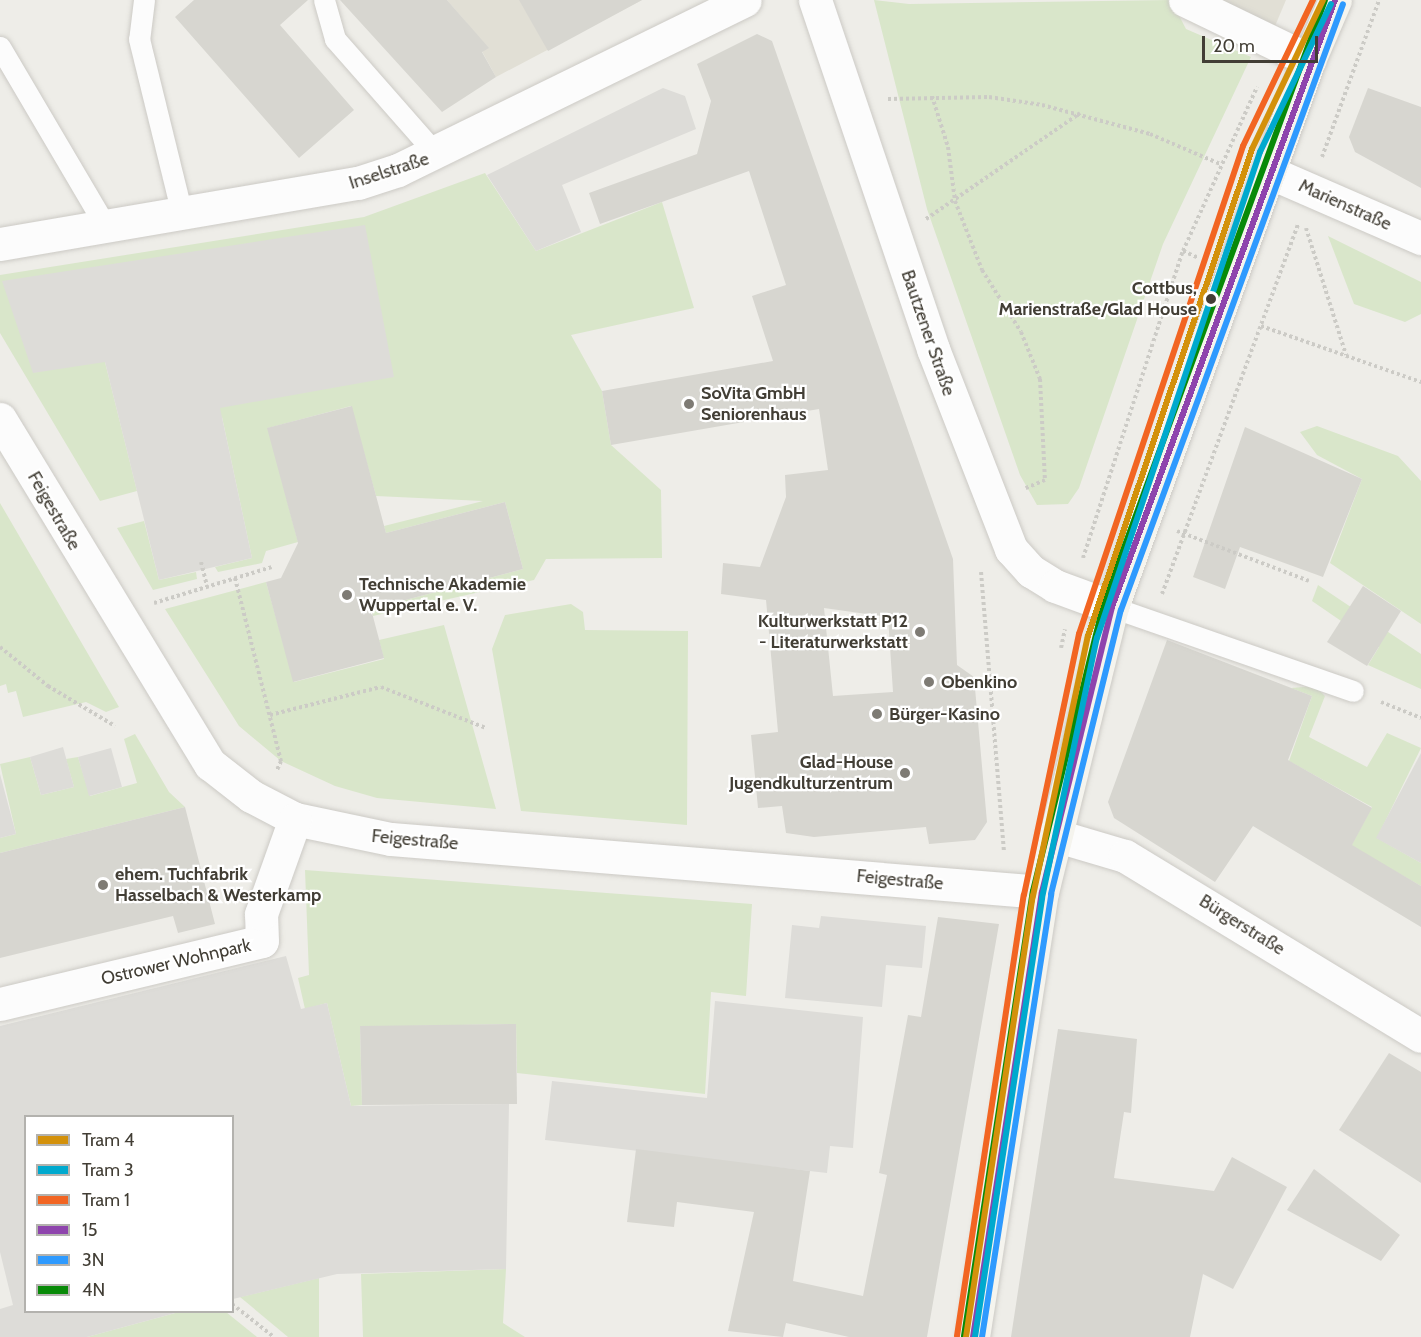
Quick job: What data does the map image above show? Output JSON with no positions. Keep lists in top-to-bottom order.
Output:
{
  "streets": {
    "street": [
      "Inselstraße",
      "Marienstraße",
      "Bautzener Straße",
      "Feigestraße",
      "Bürgerstraße",
      "Ostrower Wohnpark"
    ]
  },
  "crossings": [
    ["Feigestraße", "Ostrower Wohnpark"]
  ],
  "places": [
    "Cottbus, Marienstraße/Glad House",
    "SoVita GmbH Seniorenhaus",
    "Technische Akademie Wuppertal e. V.",
    "Kulturwerkstatt P12 - Literaturwerkstatt",
    "Obenkino",
    "Bürger-Kasino",
    "Glad-House Jugendkulturzentrum",
    "ehem. Tuchfabrik Hasselbach & Westerkamp"
  ],
  "lines": [
    "tram line 4",
    "tram line 1",
    "transit line 15",
    "transit line 4N",
    "tram line 3",
    "transit line 3N"
  ],
  "legend": [
    "Tram 4",
    "Tram 3",
    "Tram 1",
    "15",
    "3N",
    "4N"
  ],
  "scale_bar": "20 m"
}
